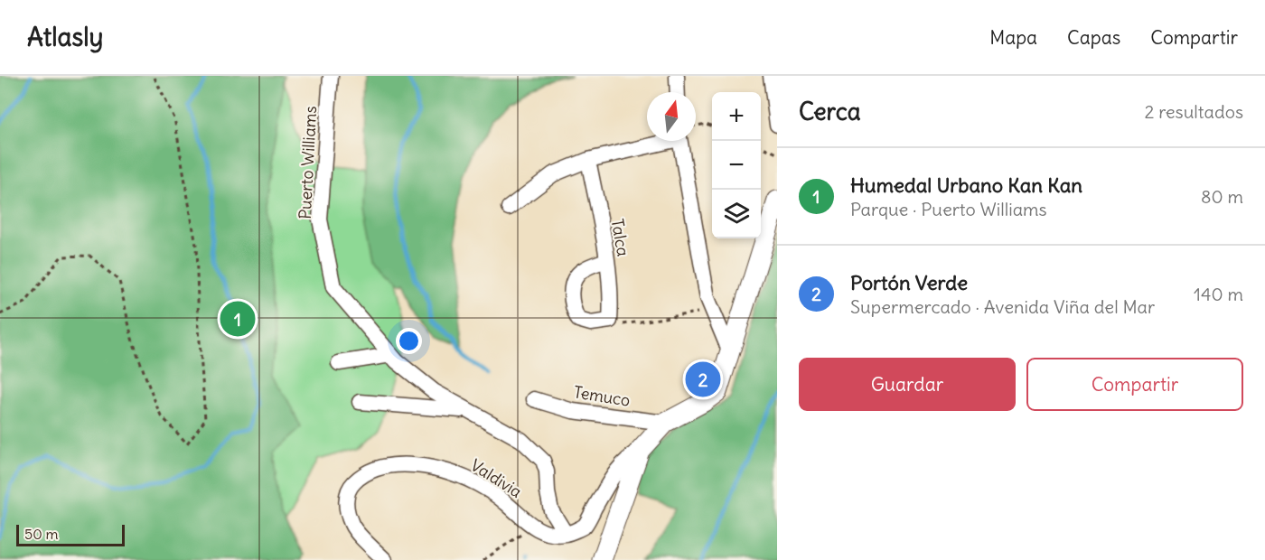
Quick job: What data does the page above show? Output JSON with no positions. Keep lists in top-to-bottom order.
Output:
{
  "streets": {
    "street": [
      "Puerto Williams",
      "Talca",
      "Temuco",
      "Valdivia"
    ]
  },
  "crossings": [
    ["Puerto Williams", "Valdivia"]
  ],
  "scale_bar": "50 m",
  "north": "top",
  "page": {
    "header": "Atlasly",
    "nav": ["Mapa", "Capas", "Compartir"],
    "heading": ["Cerca", "2 resultados"],
    "map_buttons": ["+", "−"],
    "list": [
      {
        "mark": "1",
        "name": "Humedal Urbano Kan Kan",
        "note": "Parque · Puerto Williams",
        "value": "80 m"
      },
      {
        "mark": "2",
        "name": "Portón Verde",
        "note": "Supermercado · Avenida Viña del Mar",
        "value": "140 m"
      }
    ],
    "pins": ["1", "2"],
    "buttons": ["Guardar", "Compartir"],
    "scale": "50 m"
  }
}
